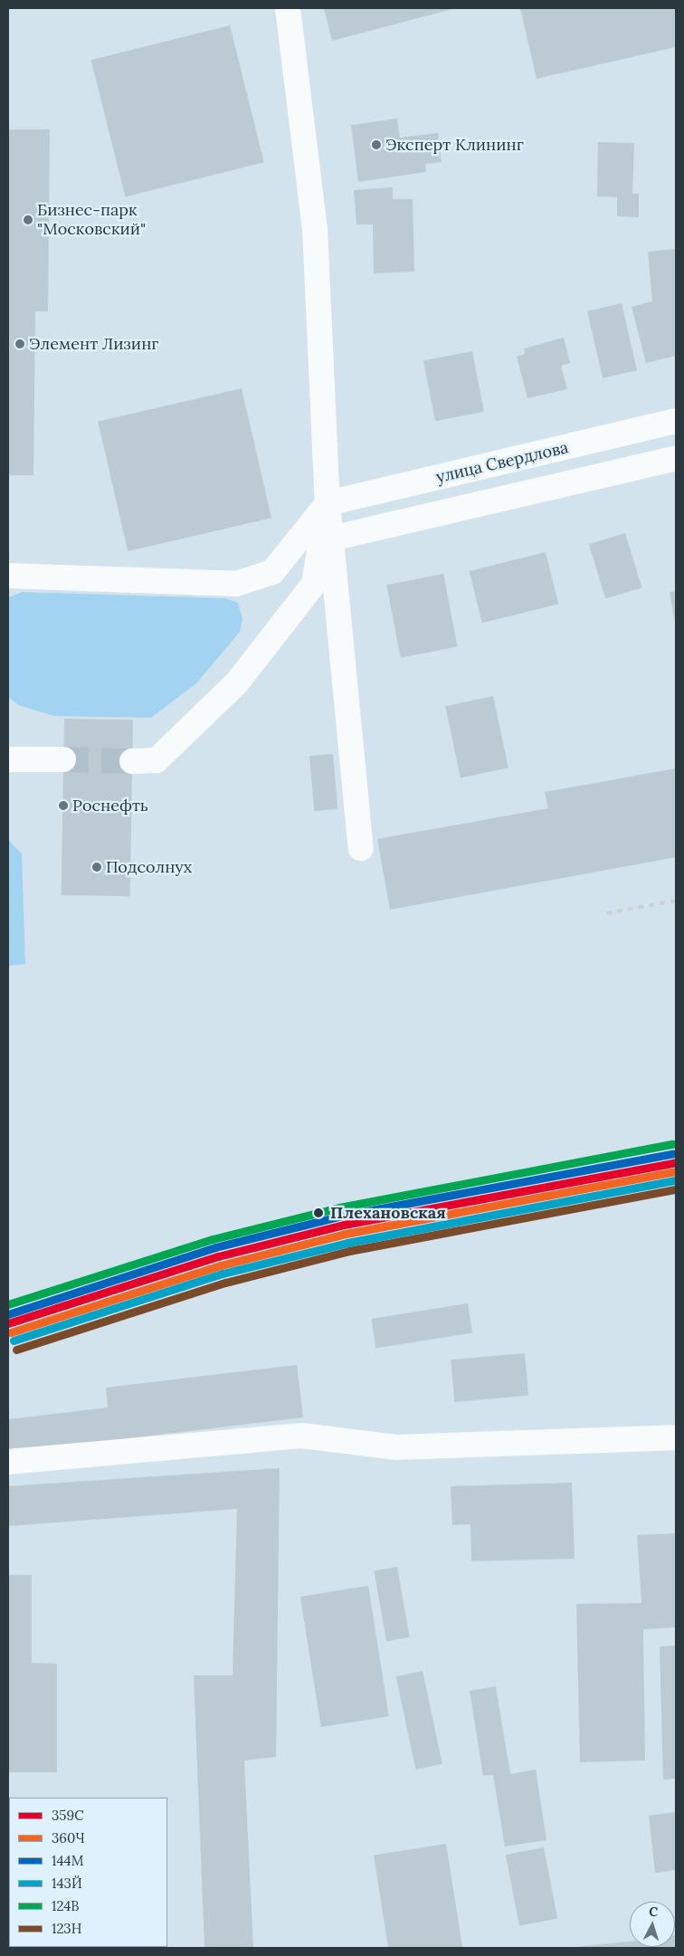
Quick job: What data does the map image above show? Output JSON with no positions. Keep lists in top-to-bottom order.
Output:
{
  "streets": {
    "street": ["улица Свердлова"]
  },
  "places": [
    "Эксперт Клининг",
    "Бизнес-парк \"Московский\"",
    "Элемент Лизинг",
    "Роснефть",
    "Подсолнух",
    "Плехановская"
  ],
  "lines": [
    "transit line 124В",
    "transit line 144М",
    "transit line 359С",
    "transit line 360Ч",
    "transit line 143Й",
    "transit line 123Н"
  ],
  "legend": [
    "359С",
    "360Ч",
    "144М",
    "143Й",
    "124В",
    "123Н"
  ],
  "north": "top"
}
